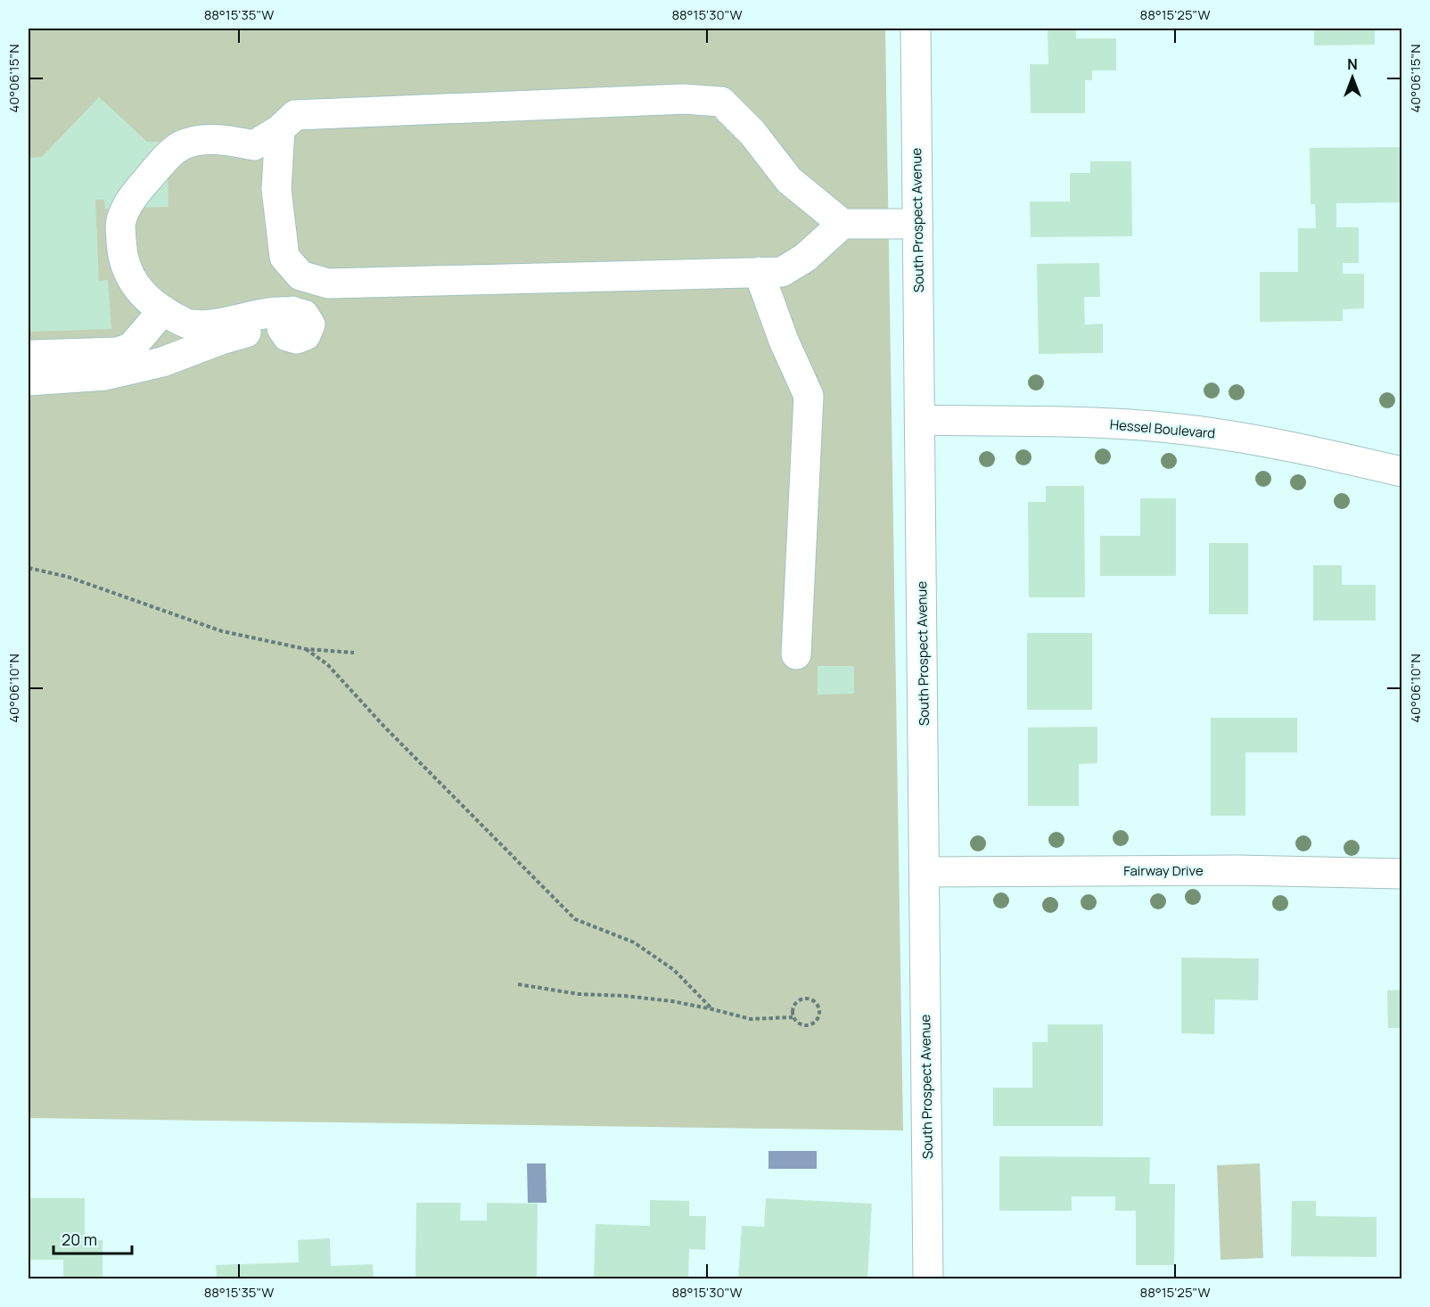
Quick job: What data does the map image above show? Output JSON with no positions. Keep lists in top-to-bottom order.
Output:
{
  "streets": {
    "main road": ["South Prospect Avenue", "Hessel Boulevard", "Fairway Drive"]
  },
  "crossings": [
    ["South Prospect Avenue", "Hessel Boulevard"],
    ["South Prospect Avenue", "Fairway Drive"]
  ],
  "scale_bar": "20 m",
  "north": "top",
  "coordinates": [
    "88°15'35\"W",
    "88°15'30\"W",
    "88°15'25\"W",
    "40°06'15\"N",
    "40°06'10\"N"
  ]
}
